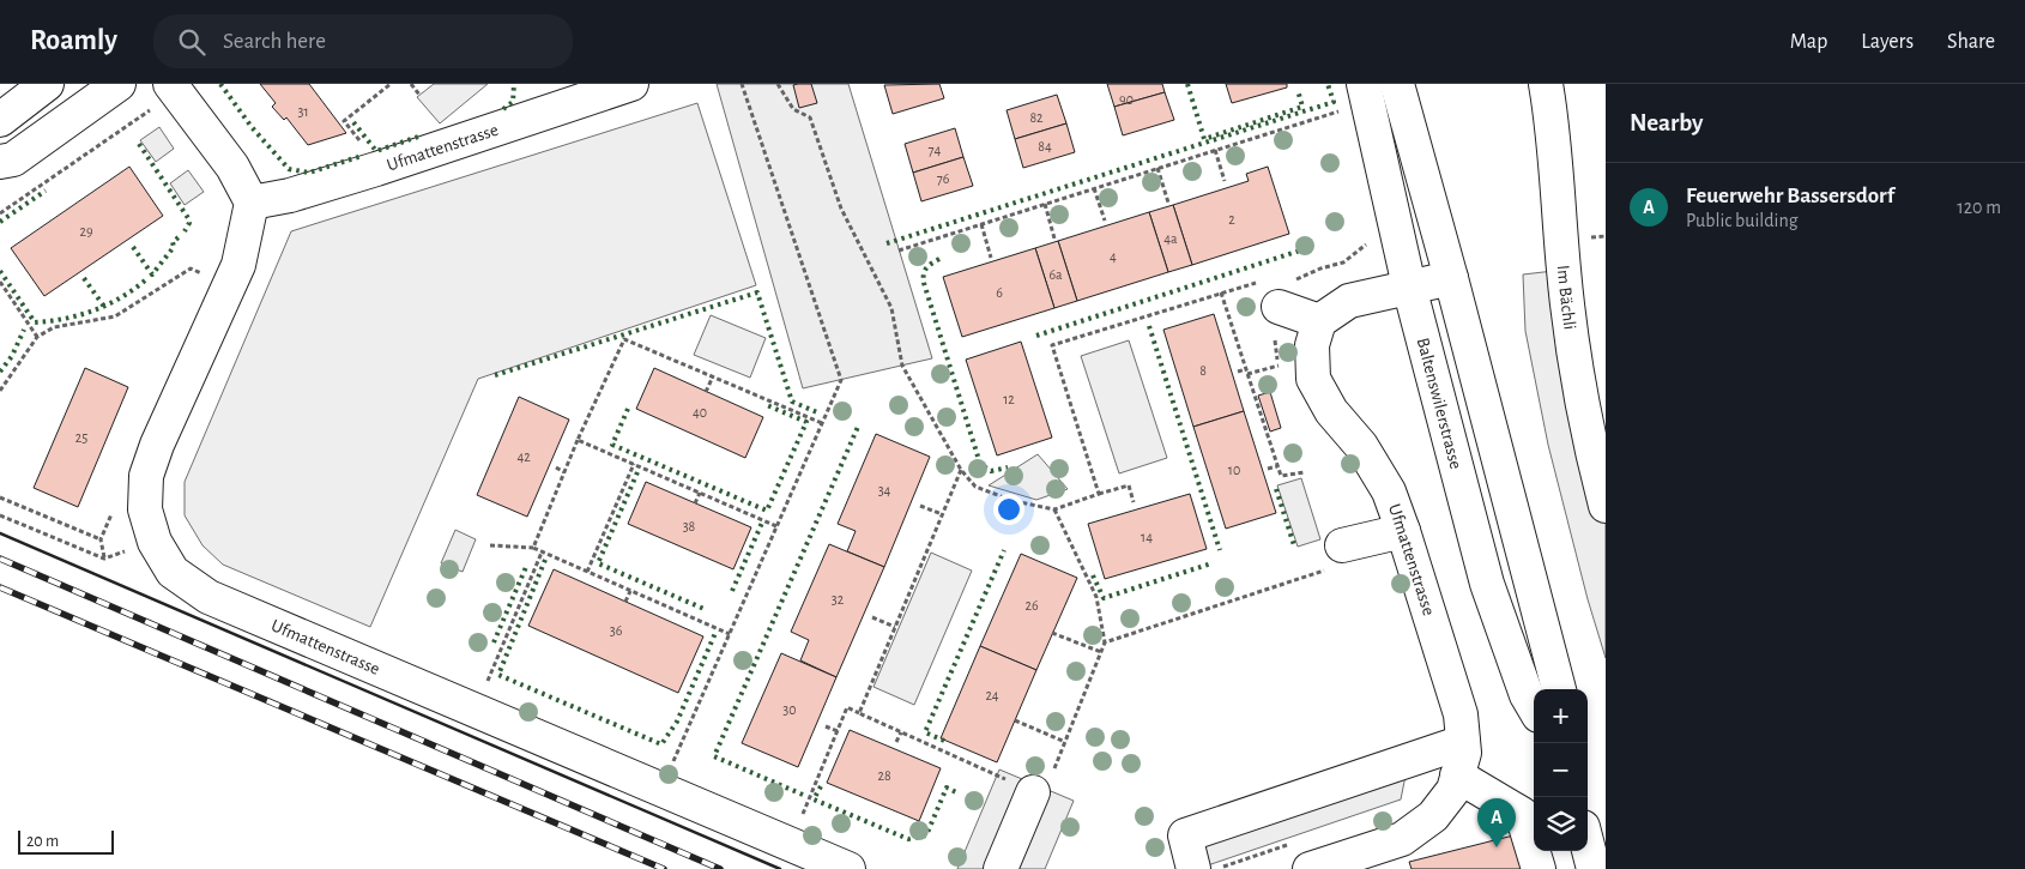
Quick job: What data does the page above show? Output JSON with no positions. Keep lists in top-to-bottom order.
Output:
{
  "streets": {
    "street": ["Ufmattenstrasse", "Im Bächli", "Baltenswilerstrasse"]
  },
  "house_numbers": [
    "90",
    "31",
    "82",
    "84",
    "74",
    "76",
    "2",
    "29",
    "4a",
    "4",
    "6a",
    "6",
    "8",
    "12",
    "40",
    "25",
    "42",
    "10",
    "34",
    "38",
    "14",
    "32",
    "26",
    "36",
    "24",
    "30",
    "28"
  ],
  "scale_bar": "20 m",
  "page": {
    "header": "Roamly",
    "search": "Search here",
    "nav": ["Map", "Layers", "Share"],
    "heading": "Nearby",
    "list": [
      {
        "mark": "A",
        "name": "Feuerwehr Bassersdorf",
        "note": "Public building",
        "value": "120 m"
      }
    ],
    "map_buttons": ["+", "−"],
    "pins": "A",
    "scale": "20 m"
  }
}
